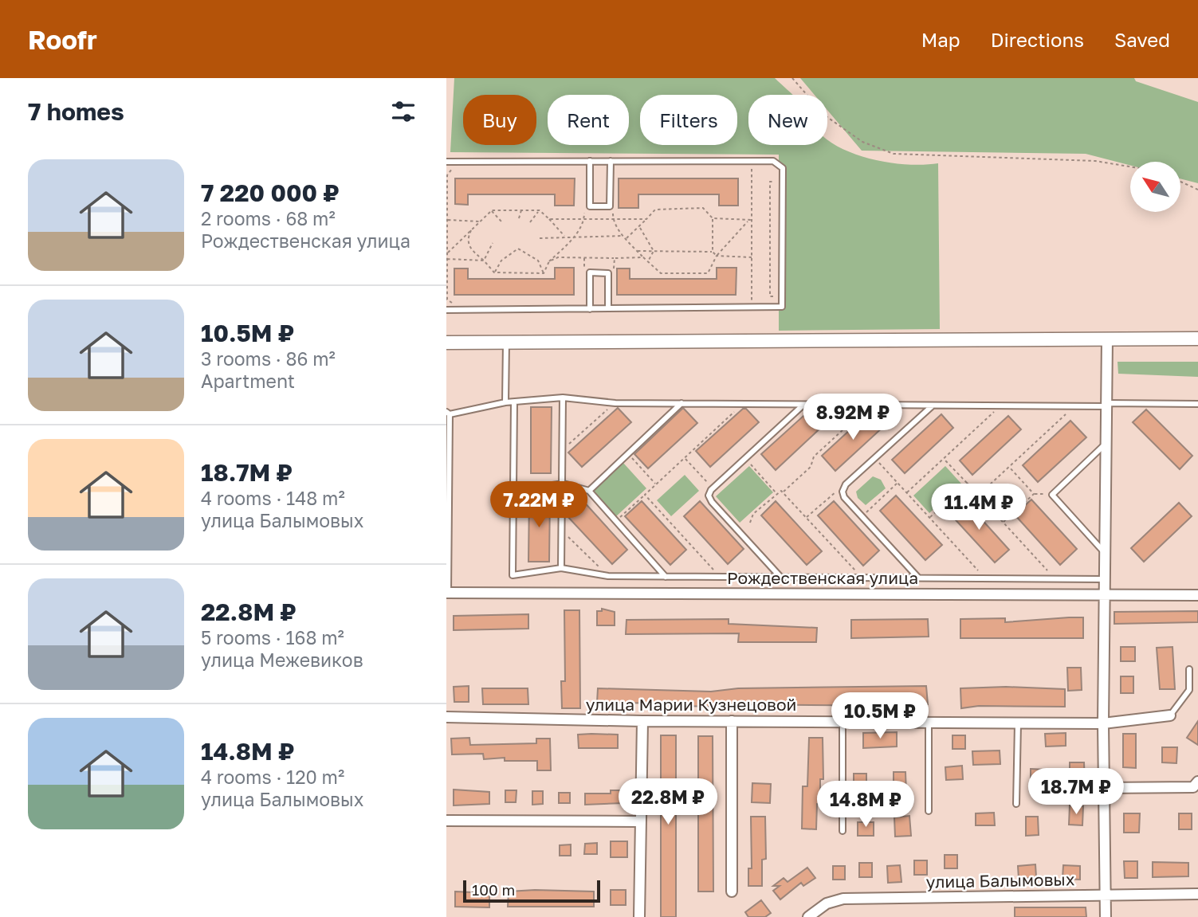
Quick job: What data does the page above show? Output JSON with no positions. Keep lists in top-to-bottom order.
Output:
{
  "streets": {
    "street": ["Рождественская улица", "улица Марии Кузнецовой", "улица Балымовых"]
  },
  "scale_bar": "100 m",
  "north": "top left",
  "page": {
    "header": "Roofr",
    "nav": ["Map", "Directions", "Saved"],
    "heading": "7 homes",
    "chip": [
      "Buy",
      "Rent",
      "Filters",
      "New"
    ],
    "list": [
      {
        "name": "7 220 000 ₽",
        "note": "2 rooms · 68 m² · Рождественская улица"
      },
      {
        "name": "10.5M ₽",
        "note": "3 rooms · 86 m² · Apartment"
      },
      {
        "name": "18.7M ₽",
        "note": "4 rooms · 148 m² · улица Балымовых"
      },
      {
        "name": "22.8M ₽",
        "note": "5 rooms · 168 m² · улица Межевиков"
      },
      {
        "name": "14.8M ₽",
        "note": "4 rooms · 120 m² · улица Балымовых"
      }
    ],
    "price": [
      "8.92M ₽",
      "7.22M ₽",
      "11.4M ₽",
      "10.5M ₽",
      "18.7M ₽",
      "22.8M ₽",
      "14.8M ₽"
    ],
    "scale": "100 m"
  }
}
